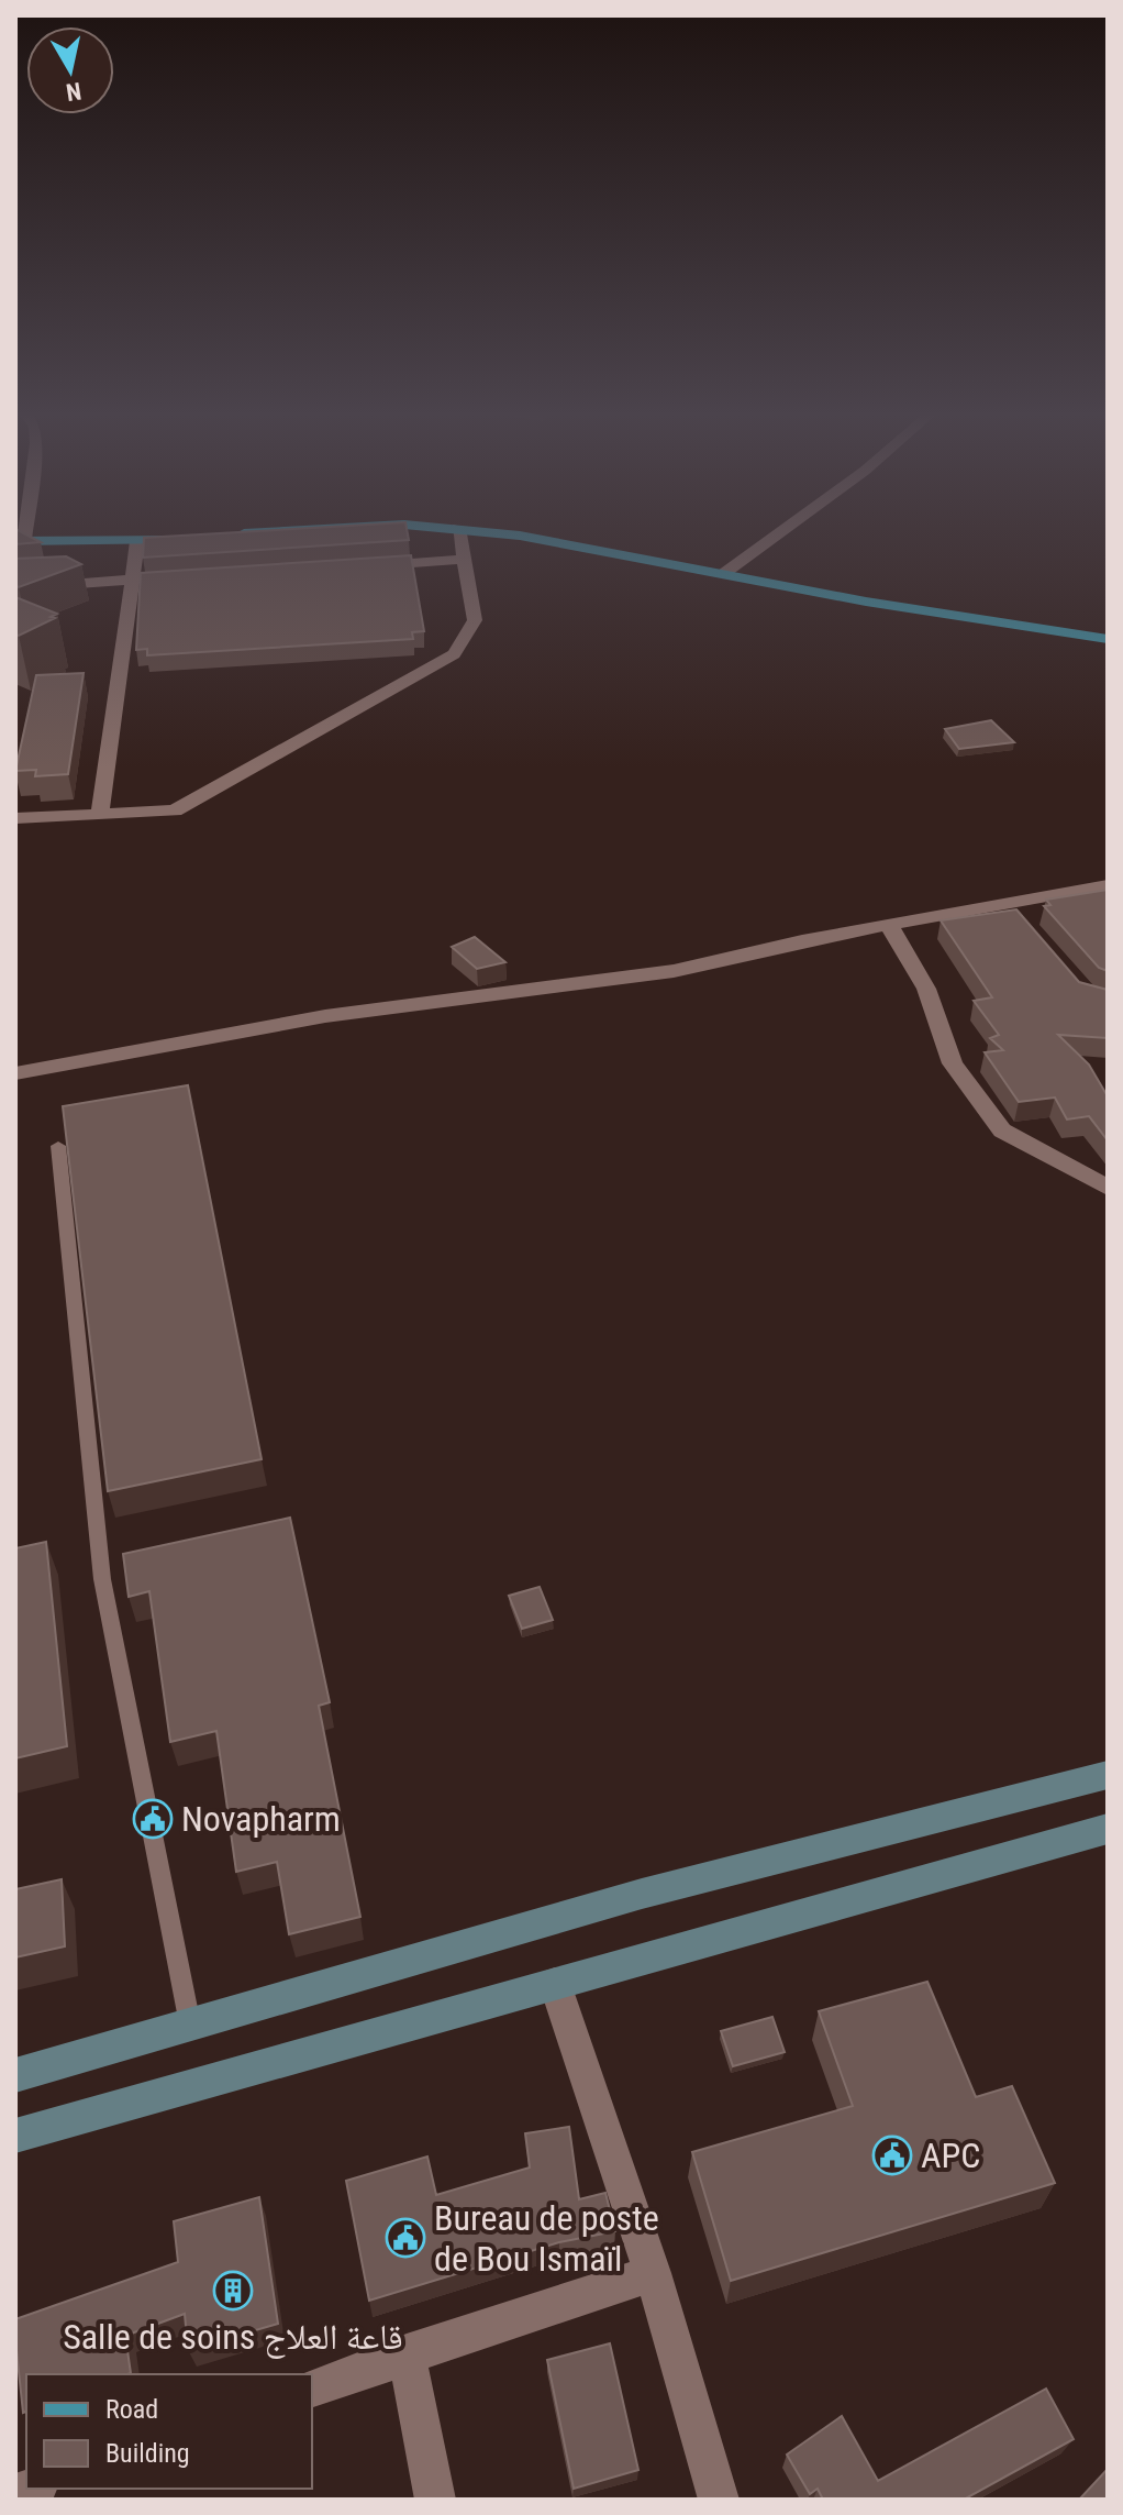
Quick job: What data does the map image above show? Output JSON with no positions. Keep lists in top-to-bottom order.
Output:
{
  "places": {
    "public building": ["Novapharm", "APC", "Bureau de poste de Bou Ismaïl"],
    "building": ["Salle de soins قاعة العلاج"]
  },
  "legend": ["Road", "Building"],
  "north": "bottom"
}
